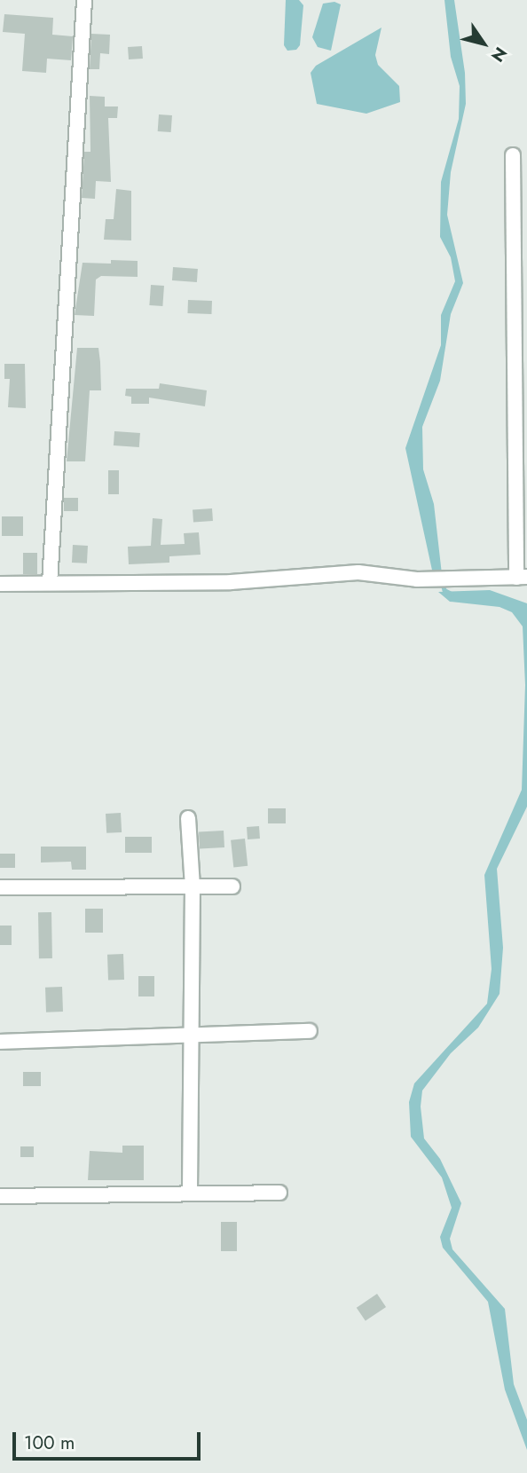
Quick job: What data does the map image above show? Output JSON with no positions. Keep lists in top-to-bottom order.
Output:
{
  "scale_bar": "100 m",
  "north": "bottom right"
}
